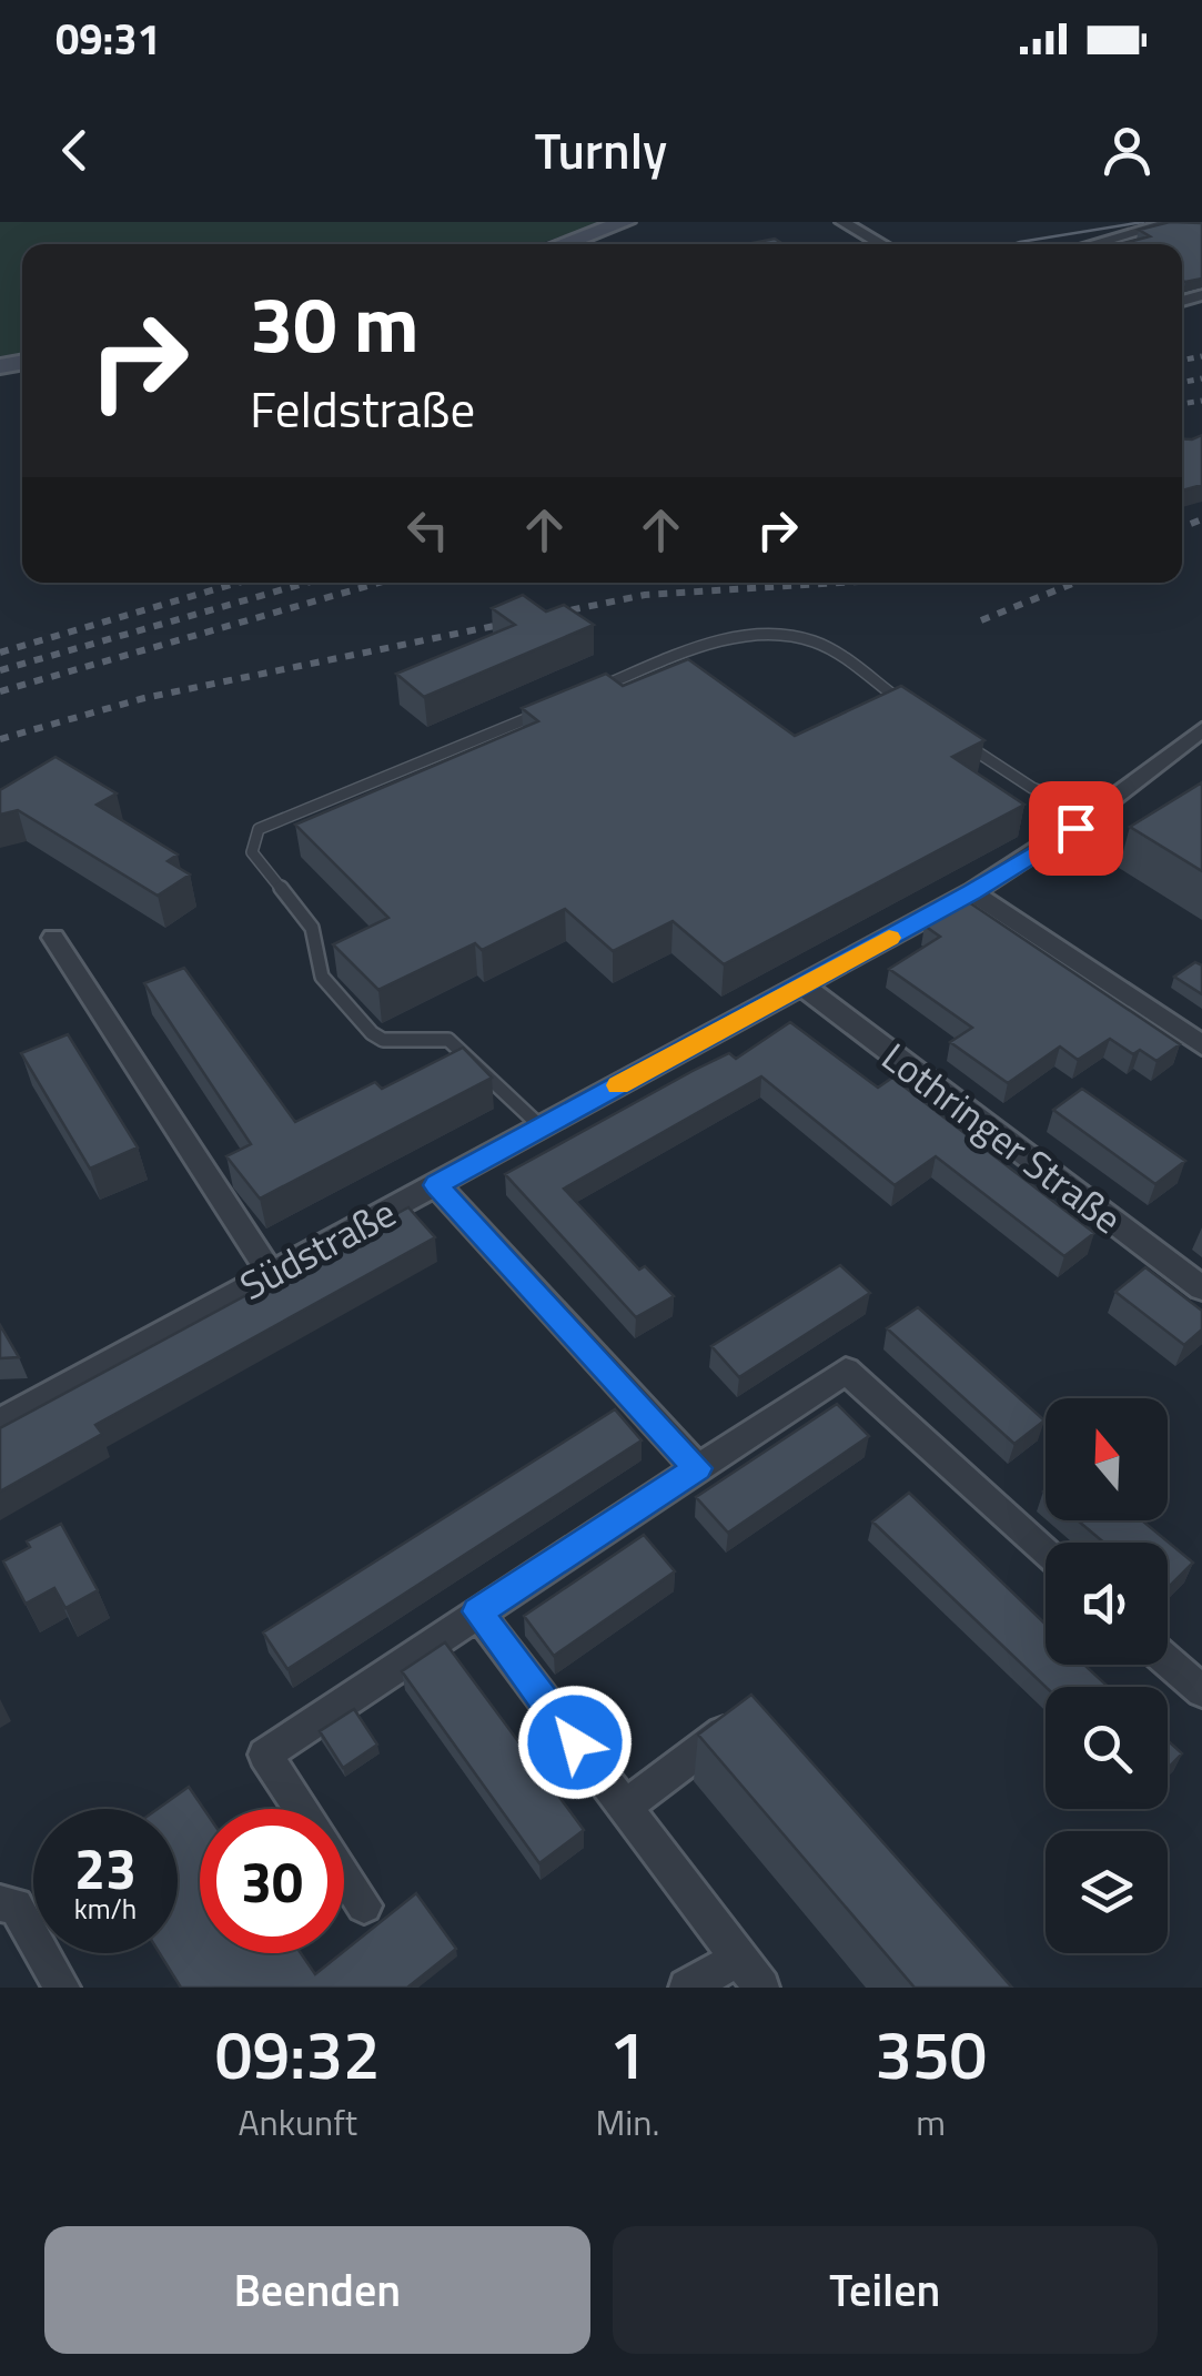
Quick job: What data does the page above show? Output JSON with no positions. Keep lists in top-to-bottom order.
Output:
{
  "streets": {
    "street": ["Lothringer Straße", "Südstraße"]
  },
  "crossings": [
    ["Lothringer Straße", "Südstraße"]
  ],
  "north": "top",
  "page": {
    "status": "09:31",
    "header": "Turnly",
    "turn": ["30 m", "Feldstraße"],
    "speed": "23 km/h",
    "limit": "30",
    "eta": [
      "09:32",
      "Ankunft",
      "1",
      "Min.",
      "350",
      "m"
    ],
    "buttons": ["Beenden", "Teilen"]
  }
}
